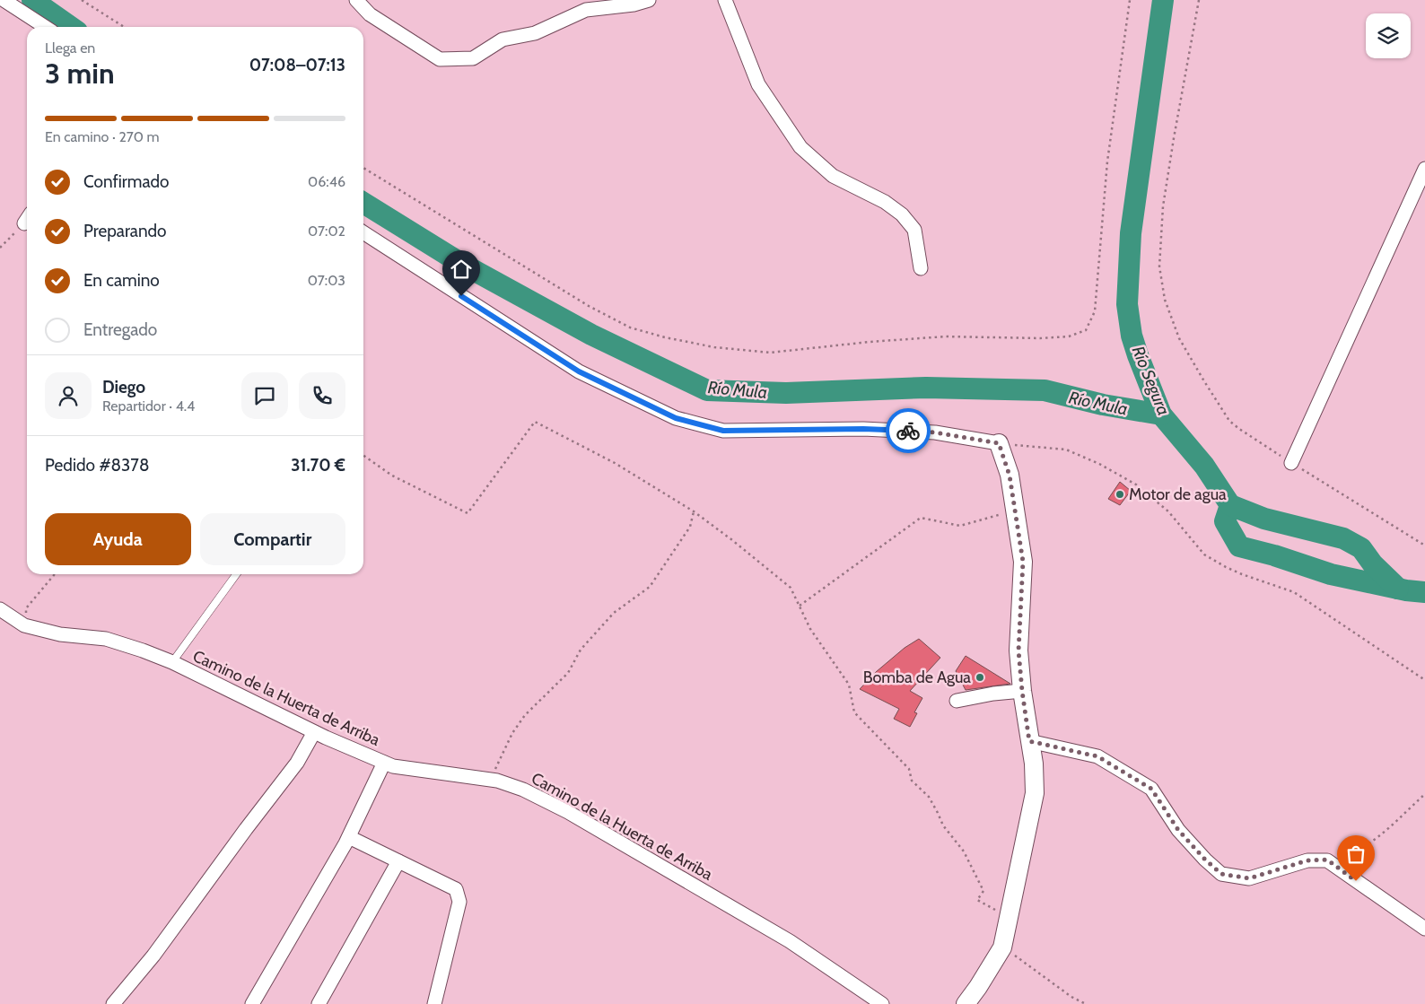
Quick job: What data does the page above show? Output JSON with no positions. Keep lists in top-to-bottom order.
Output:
{
  "streets": {
    "street": ["Camino de la Huerta de Arriba"]
  },
  "water": ["Río Segura", "Río Mula"],
  "places": ["Motor de agua", "Bomba de Agua"],
  "page": {
    "heading": ["3 min", "Llega en", "07:08–07:13"],
    "panel": [
      "Diego",
      "Repartidor · 4.4",
      "Pedido #8378",
      "31.70 €"
    ],
    "bar": "En camino · 270 m",
    "list": [
      ["Confirmado", "06:46"],
      ["Preparando", "07:02"],
      ["En camino", "07:03"],
      "Entregado"
    ],
    "buttons": ["Ayuda", "Compartir"]
  }
}
